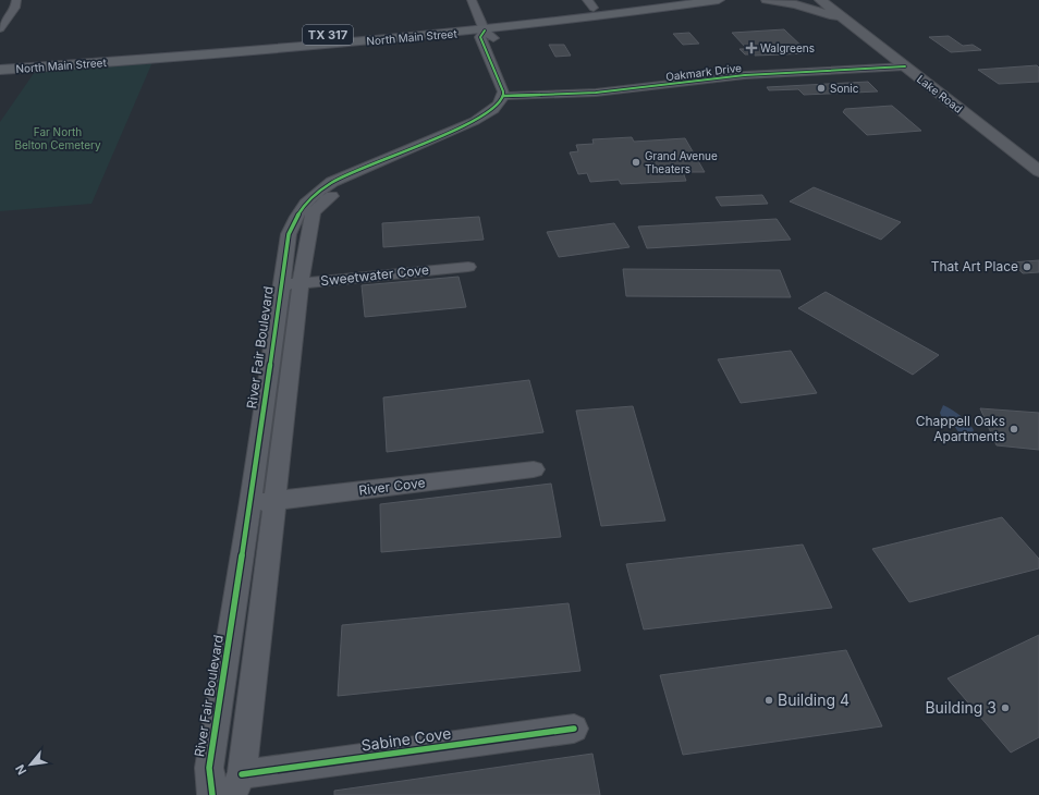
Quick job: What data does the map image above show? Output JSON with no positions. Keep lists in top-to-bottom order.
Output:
{
  "streets": {
    "main road": ["TX 317", "North Main Street", "Lake Road"],
    "street": [
      "Oakmark Drive",
      "Sweetwater Cove",
      "River Fair Boulevard",
      "River Cove",
      "Sabine Cove"
    ]
  },
  "crossings": [
    ["Oakmark Drive", "Lake Road"],
    ["Oakmark Drive", "River Fair Boulevard"],
    ["Sweetwater Cove", "River Fair Boulevard"],
    ["River Fair Boulevard", "River Cove"],
    ["River Fair Boulevard", "Sabine Cove"]
  ],
  "parks": ["Far North Belton Cemetery"],
  "places": {
    "health": ["Walgreens"],
    "other": [
      "Sonic",
      "Grand Avenue Theaters",
      "That Art Place",
      "Chappell Oaks Apartments",
      "Building 4",
      "Building 3"
    ]
  },
  "north": "bottom left"
}
